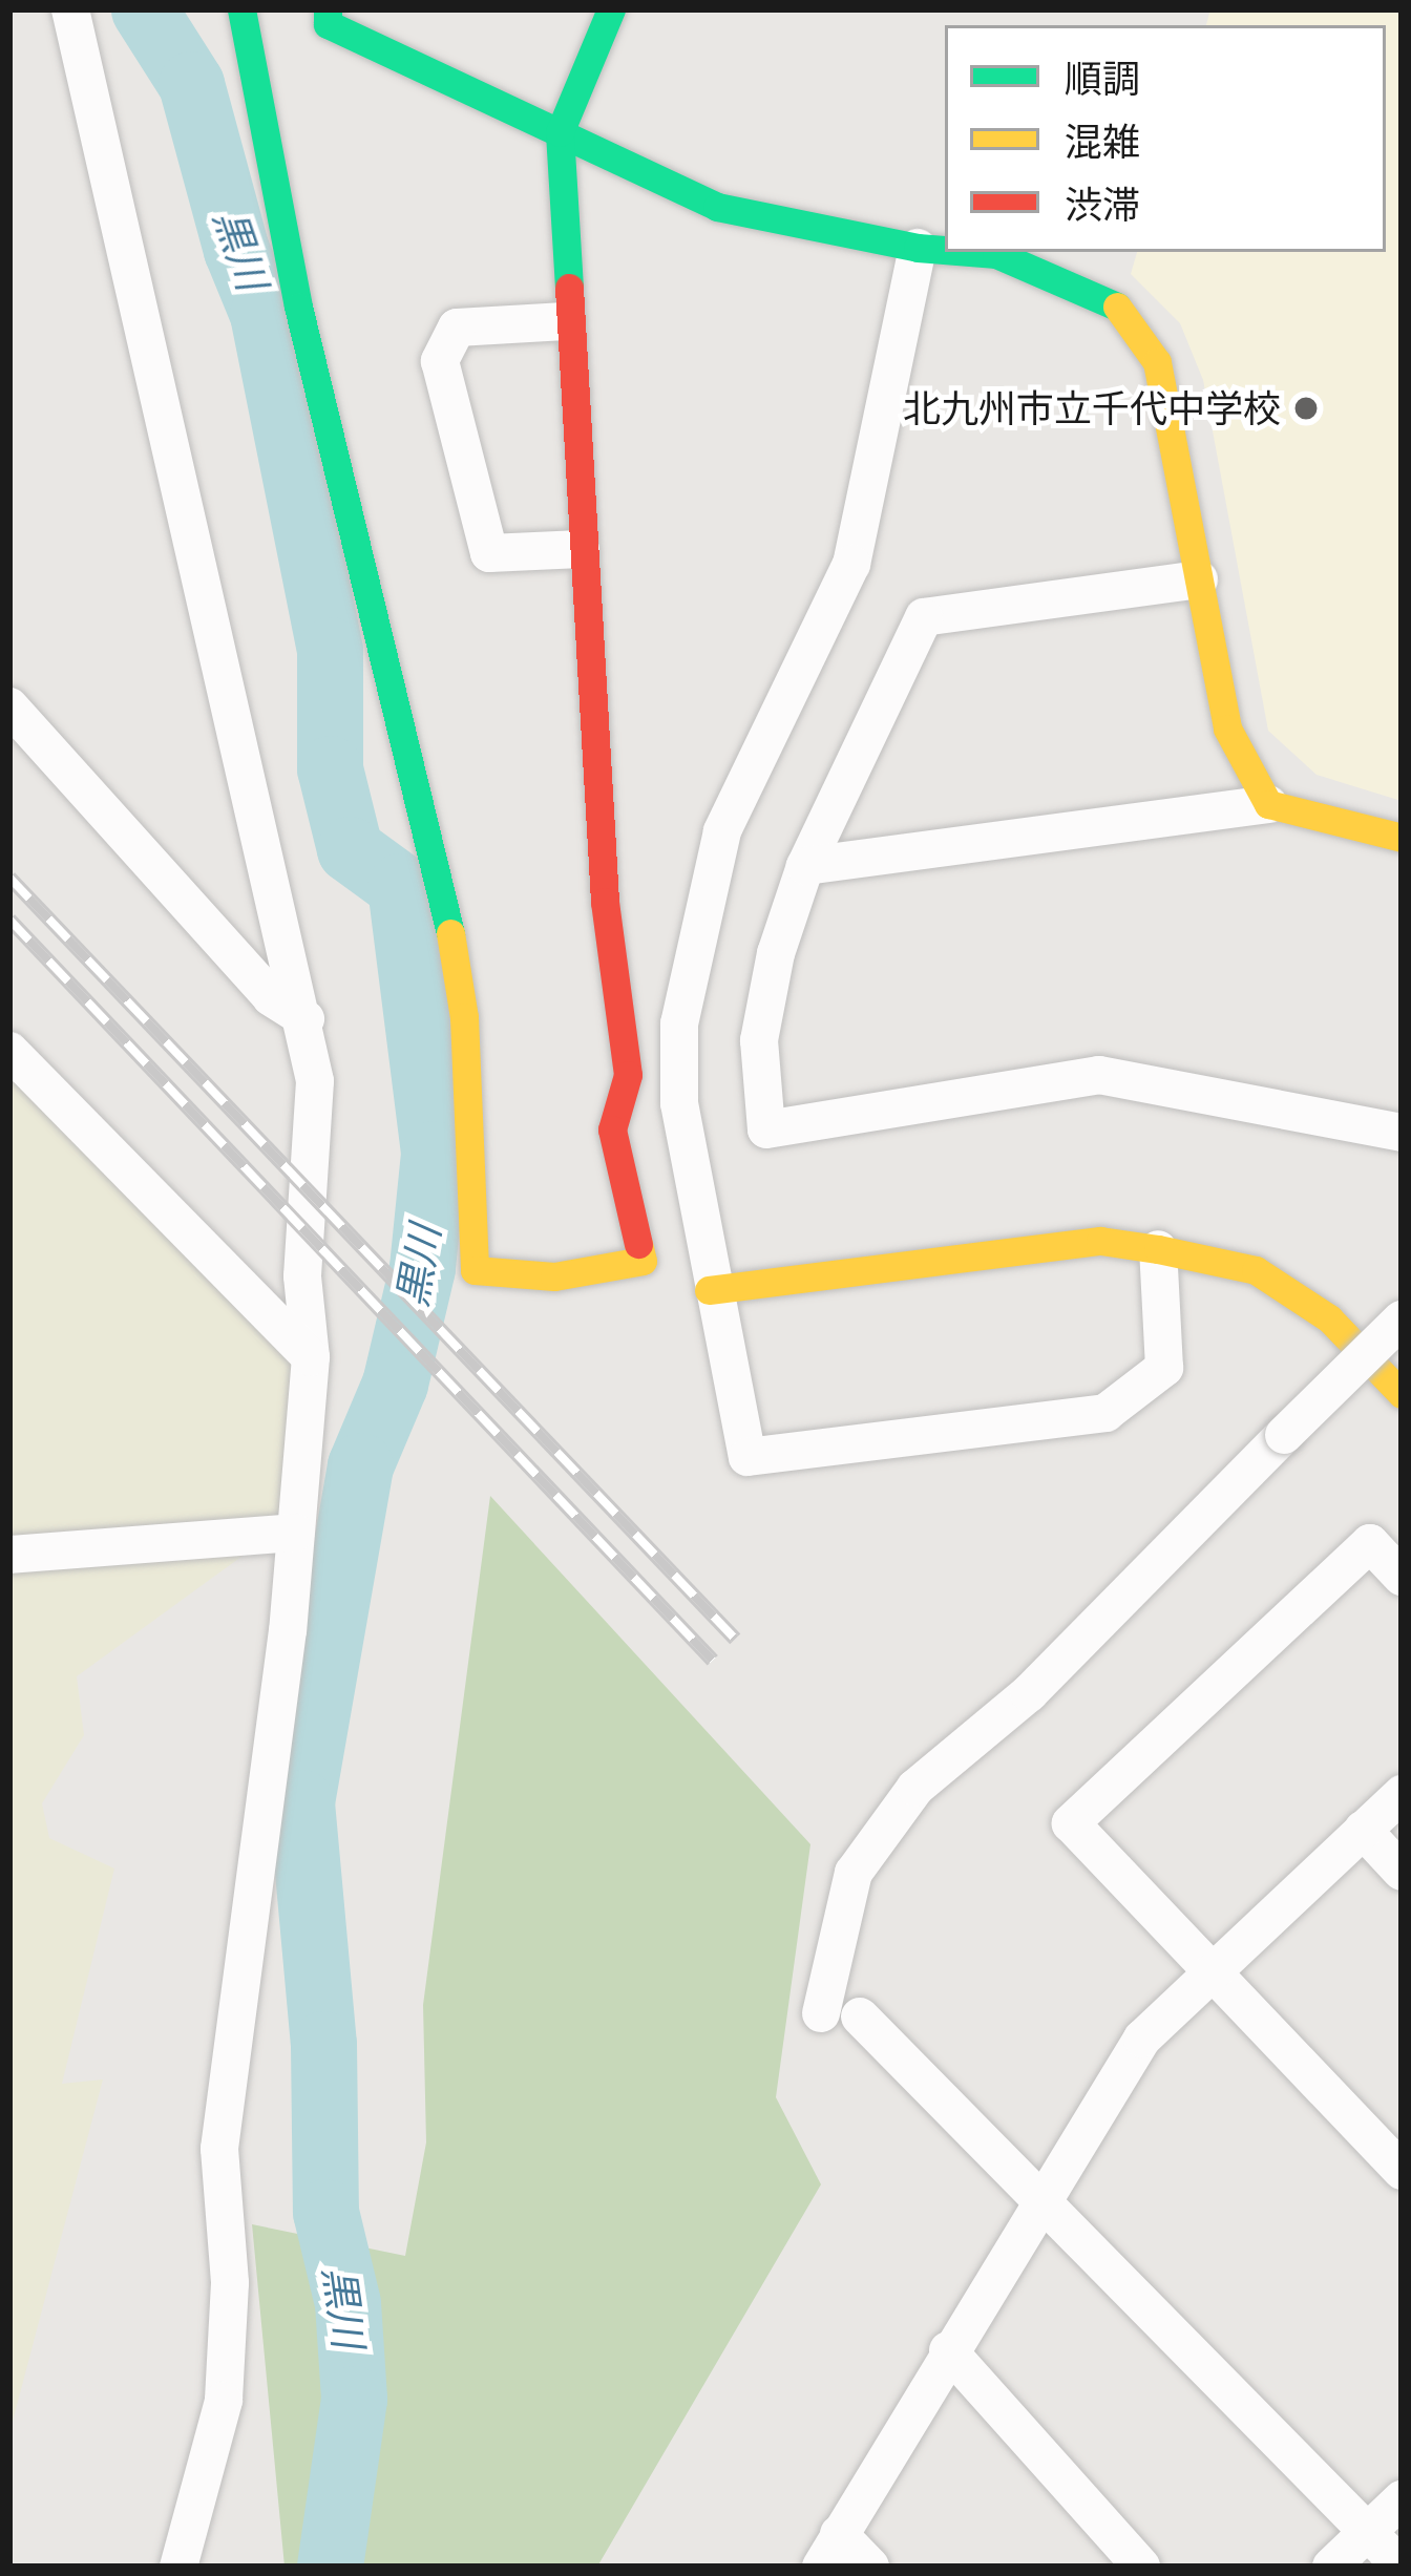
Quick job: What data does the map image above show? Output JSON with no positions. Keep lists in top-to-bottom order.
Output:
{
  "water": ["黒川"],
  "places": ["北九州市立千代中学校"],
  "legend": ["順調", "混雑", "渋滞"]
}
